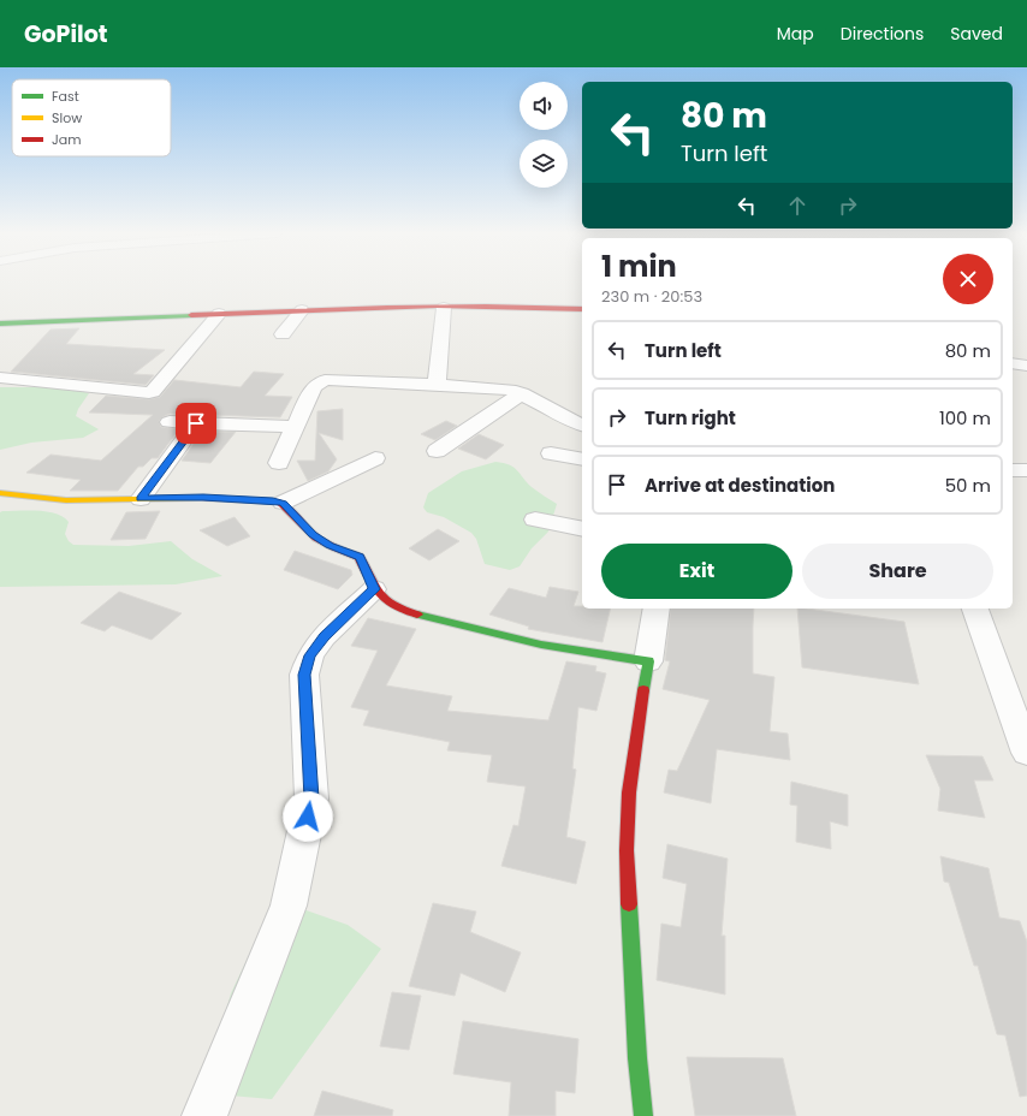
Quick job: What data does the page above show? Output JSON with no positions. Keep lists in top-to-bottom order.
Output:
{
  "legend": ["Fast", "Slow", "Jam"],
  "page": {
    "header": "GoPilot",
    "nav": ["Map", "Directions", "Saved"],
    "turn": ["80 m", "Turn left"],
    "heading": ["1 min", "230 m · 20:53"],
    "list": [
      {
        "name": "Turn left",
        "value": "80 m"
      },
      {
        "name": "Turn right",
        "value": "100 m"
      },
      {
        "name": "Arrive at destination",
        "value": "50 m"
      }
    ],
    "buttons": ["Exit", "Share"]
  }
}
